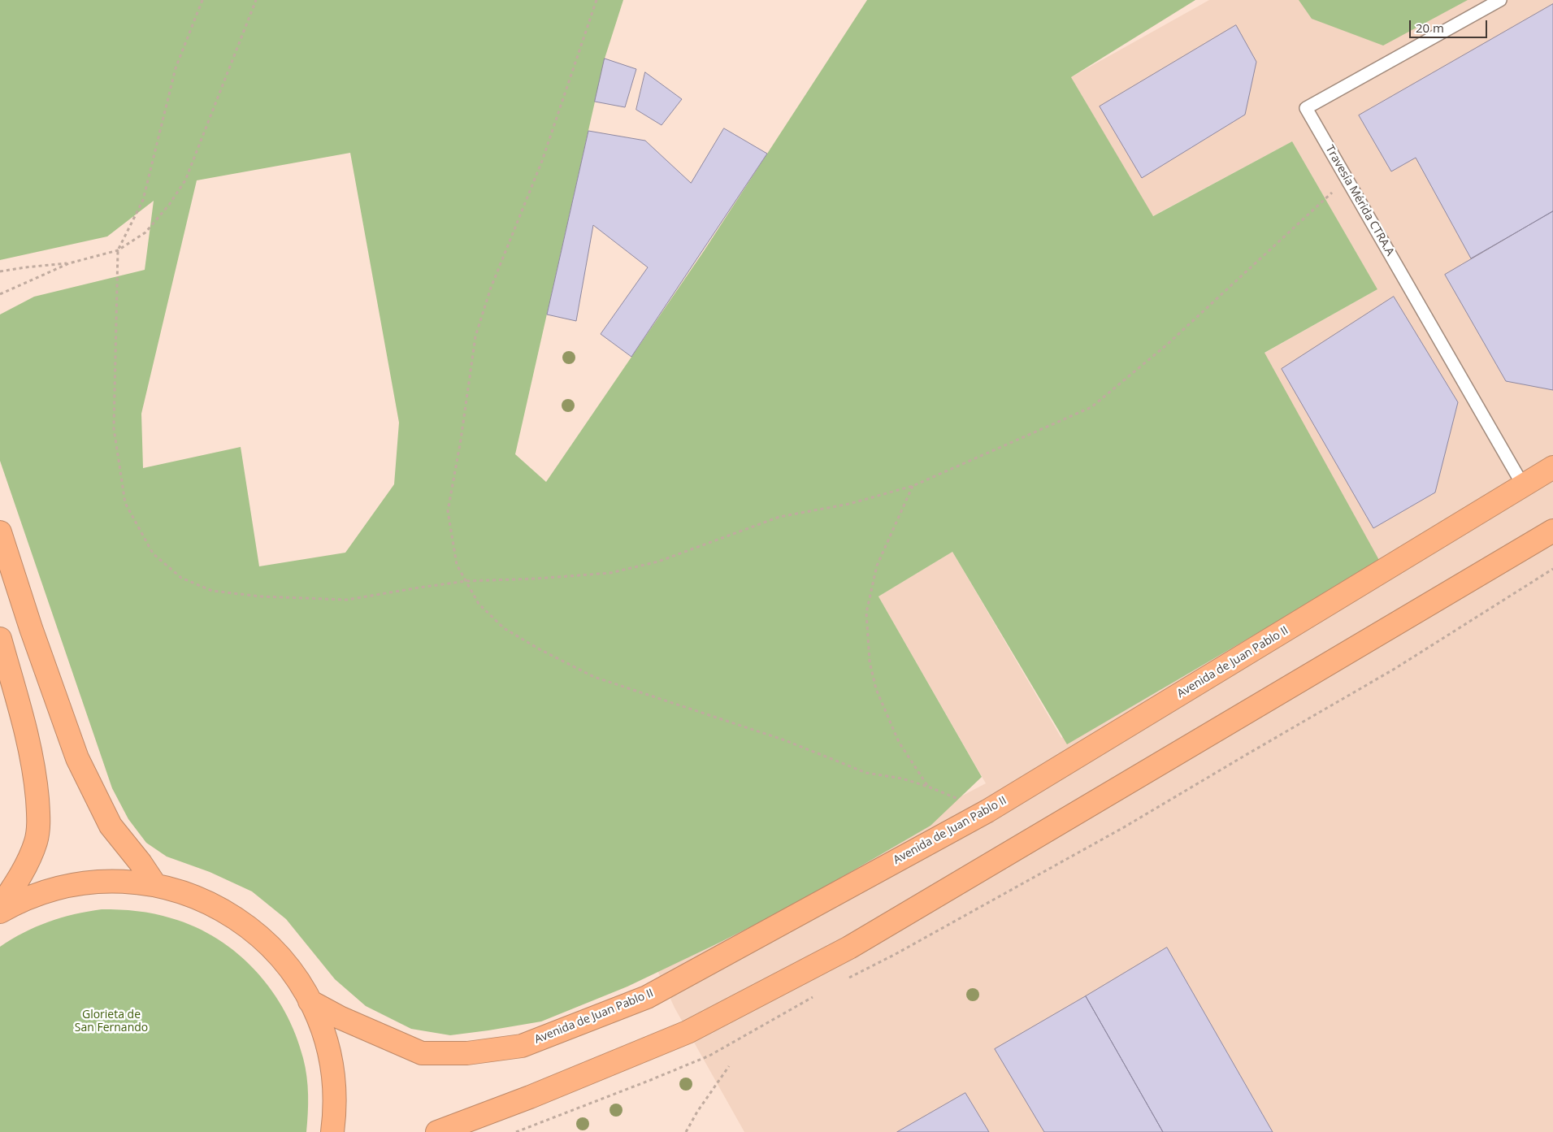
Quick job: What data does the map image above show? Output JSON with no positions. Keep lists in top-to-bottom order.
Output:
{
  "streets": {
    "highway": ["Avenida de Juan Pablo II"],
    "lane": ["Travesía Mérida CTRA.A"]
  },
  "crossings": [
    ["Travesía Mérida CTRA.A", "Avenida de Juan Pablo II"]
  ],
  "parks": ["Glorieta de San Fernando"],
  "scale_bar": "20 m"
}
